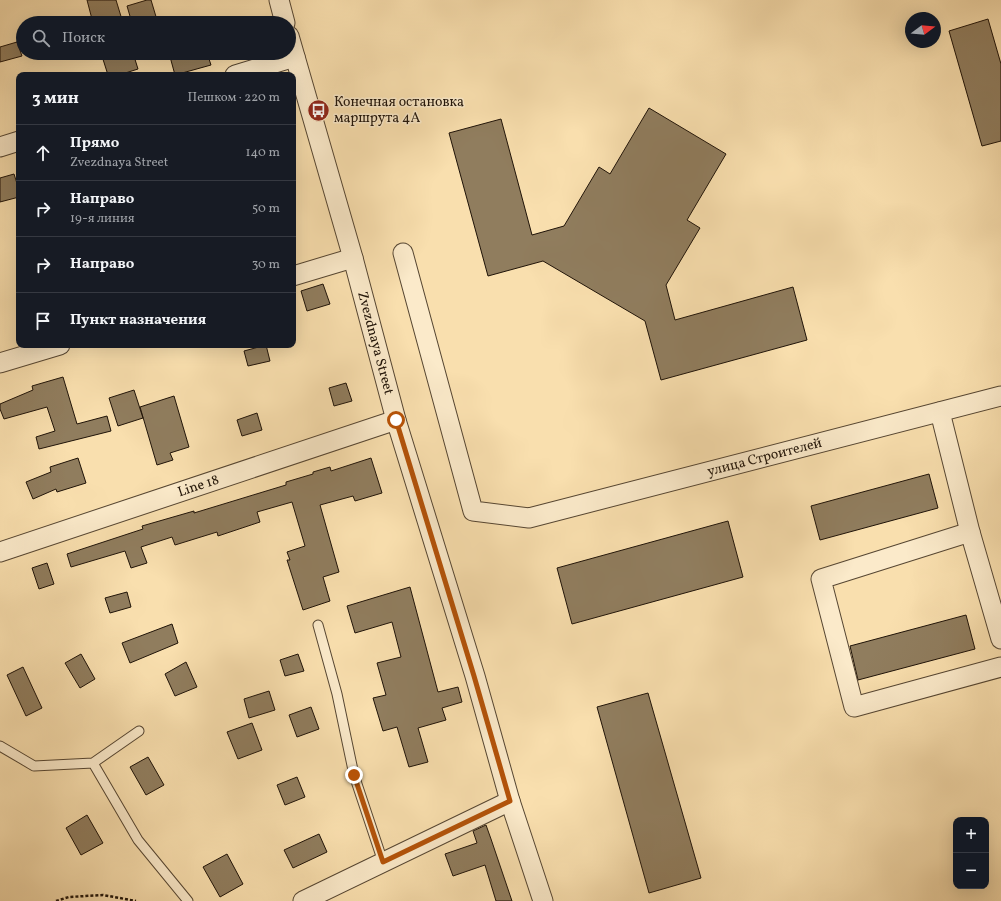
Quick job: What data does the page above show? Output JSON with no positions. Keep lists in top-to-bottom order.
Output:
{
  "streets": {
    "street": ["Zvezdnaya Street", "улица Строителей", "Line 18"]
  },
  "crossings": [
    ["Zvezdnaya Street", "Line 18"]
  ],
  "places": {
    "bus stop": ["Конечная остановка маршрута 4А"]
  },
  "north": "right",
  "page": {
    "search": "Поиск",
    "heading": ["3 мин", "Пешком · 220 m"],
    "list": [
      ["Прямо", "Zvezdnaya Street", "140 m"],
      ["Направо", "19-я линия", "50 m"],
      ["Направо", "30 m"],
      "Пункт назначения"
    ],
    "map_buttons": ["+", "−"]
  }
}
